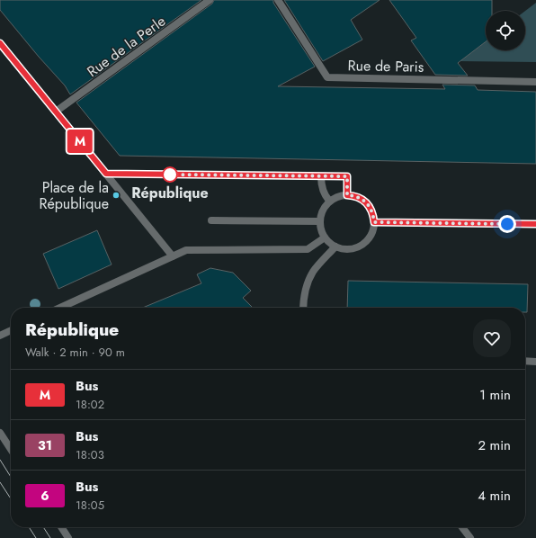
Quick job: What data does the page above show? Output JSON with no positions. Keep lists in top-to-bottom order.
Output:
{
  "streets": {
    "street": ["Rue de la Perle", "Rue de Paris"]
  },
  "places": ["République", "Place de la République"],
  "lines": ["bus line M"],
  "page": {
    "on_map": "M",
    "heading": ["République", "Walk · 2 min · 90 m"],
    "list": [
      {
        "mark": "M",
        "name": "Bus",
        "note": "18:02",
        "value": "1 min"
      },
      {
        "mark": "31",
        "name": "Bus",
        "note": "18:03",
        "value": "2 min"
      },
      {
        "mark": "6",
        "name": "Bus",
        "note": "18:05",
        "value": "4 min"
      }
    ]
  }
}
